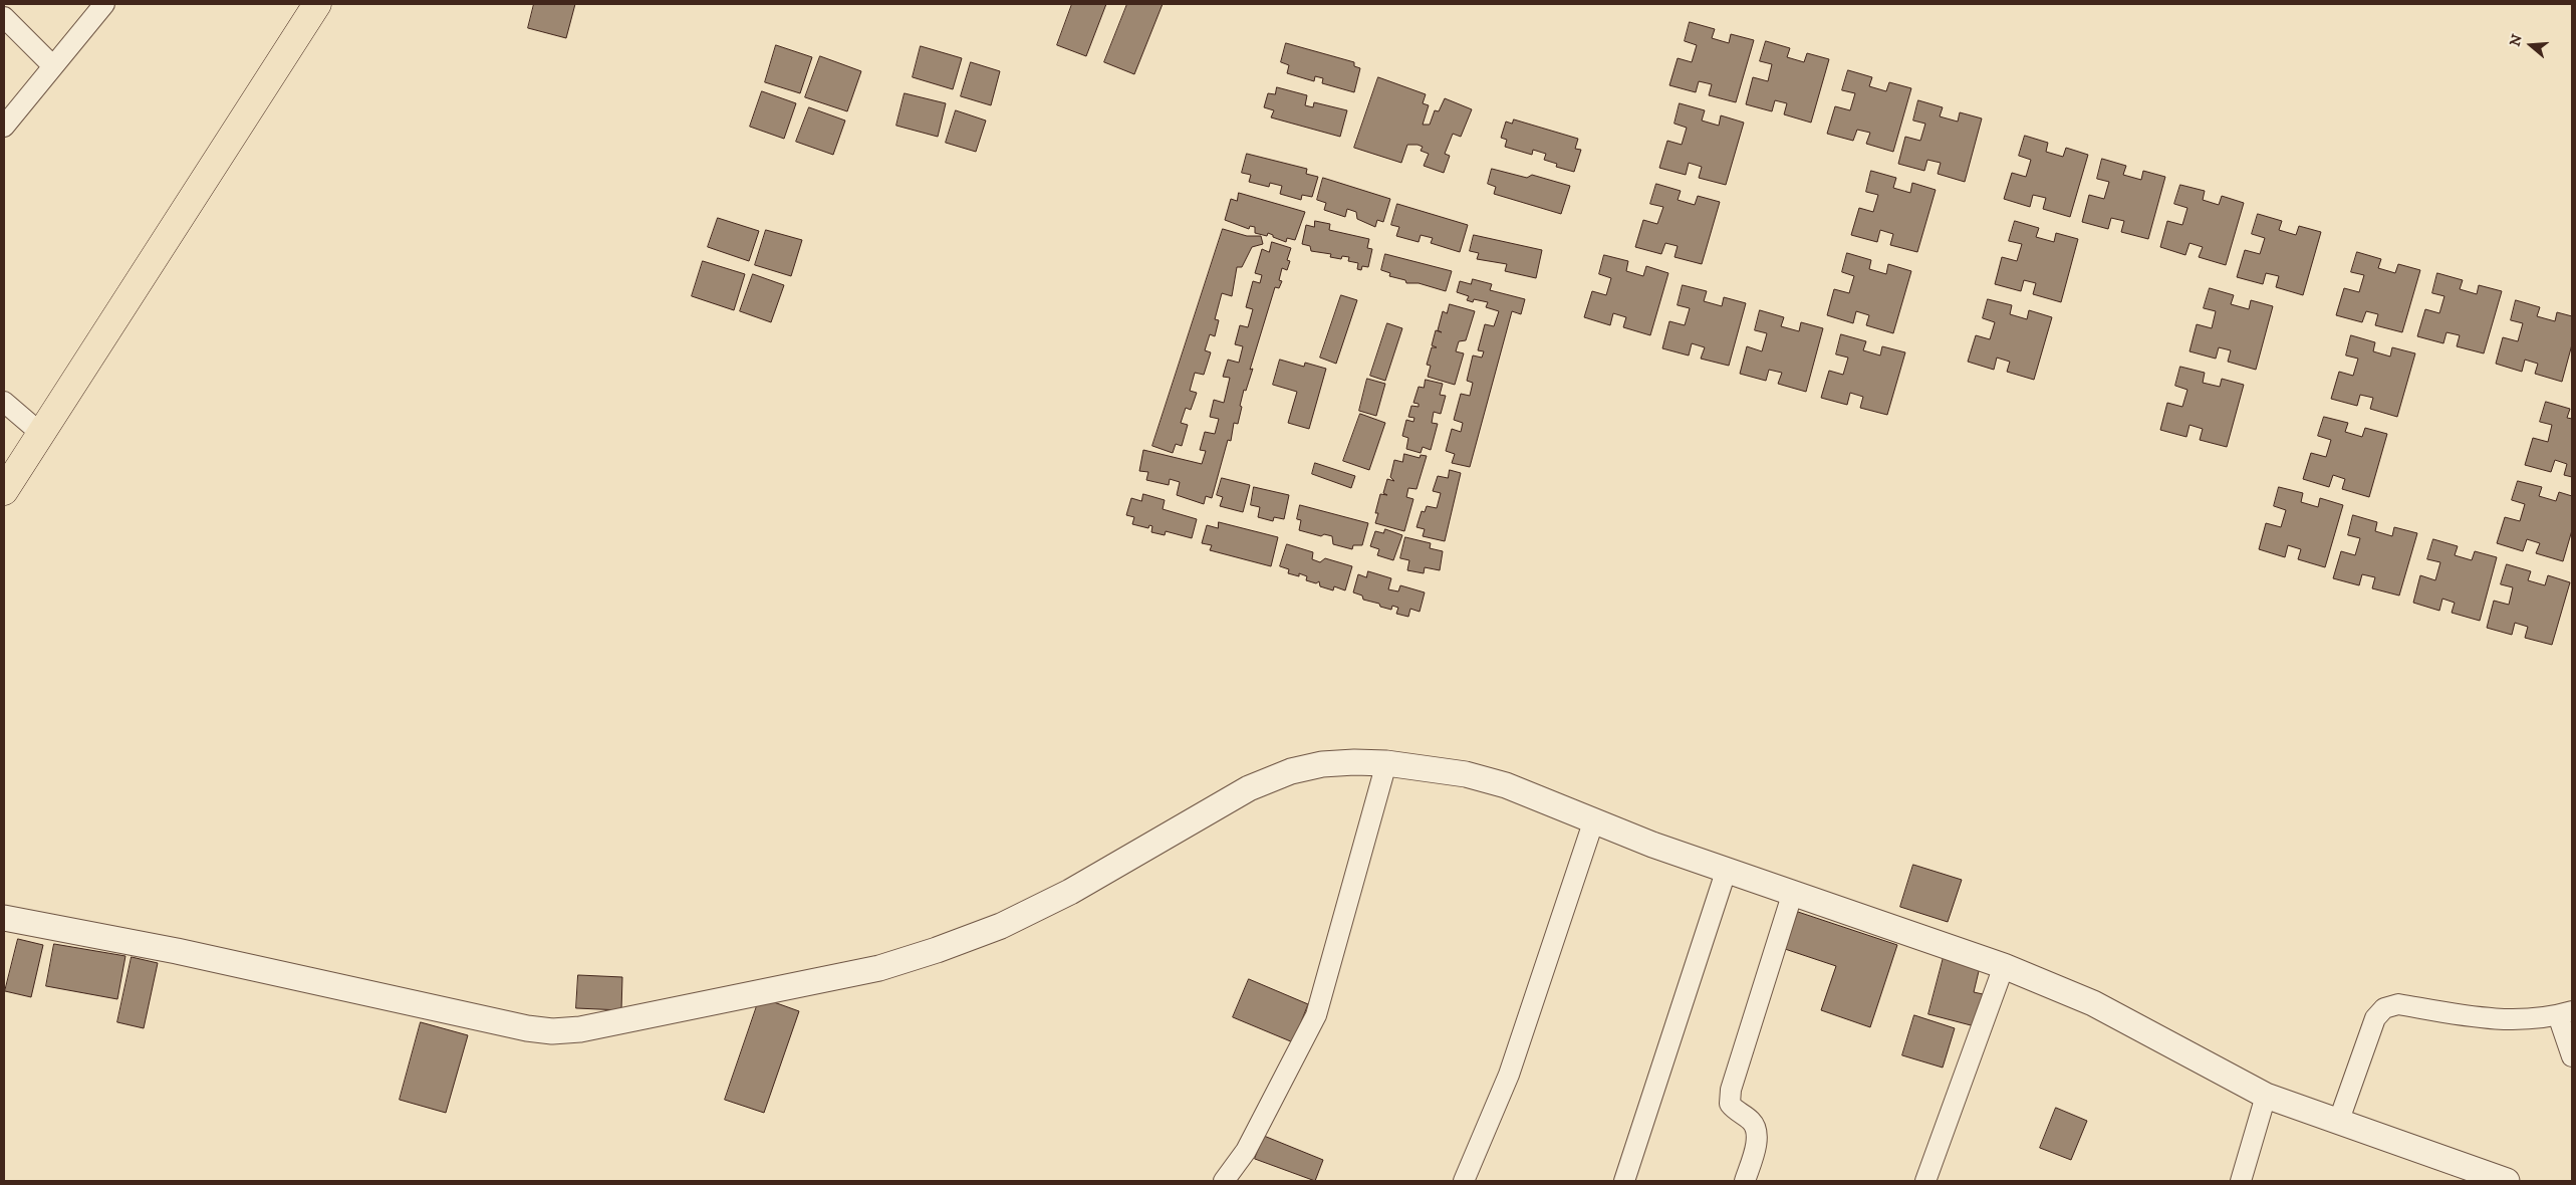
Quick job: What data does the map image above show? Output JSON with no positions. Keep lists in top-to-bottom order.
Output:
{
  "north": "left"
}
